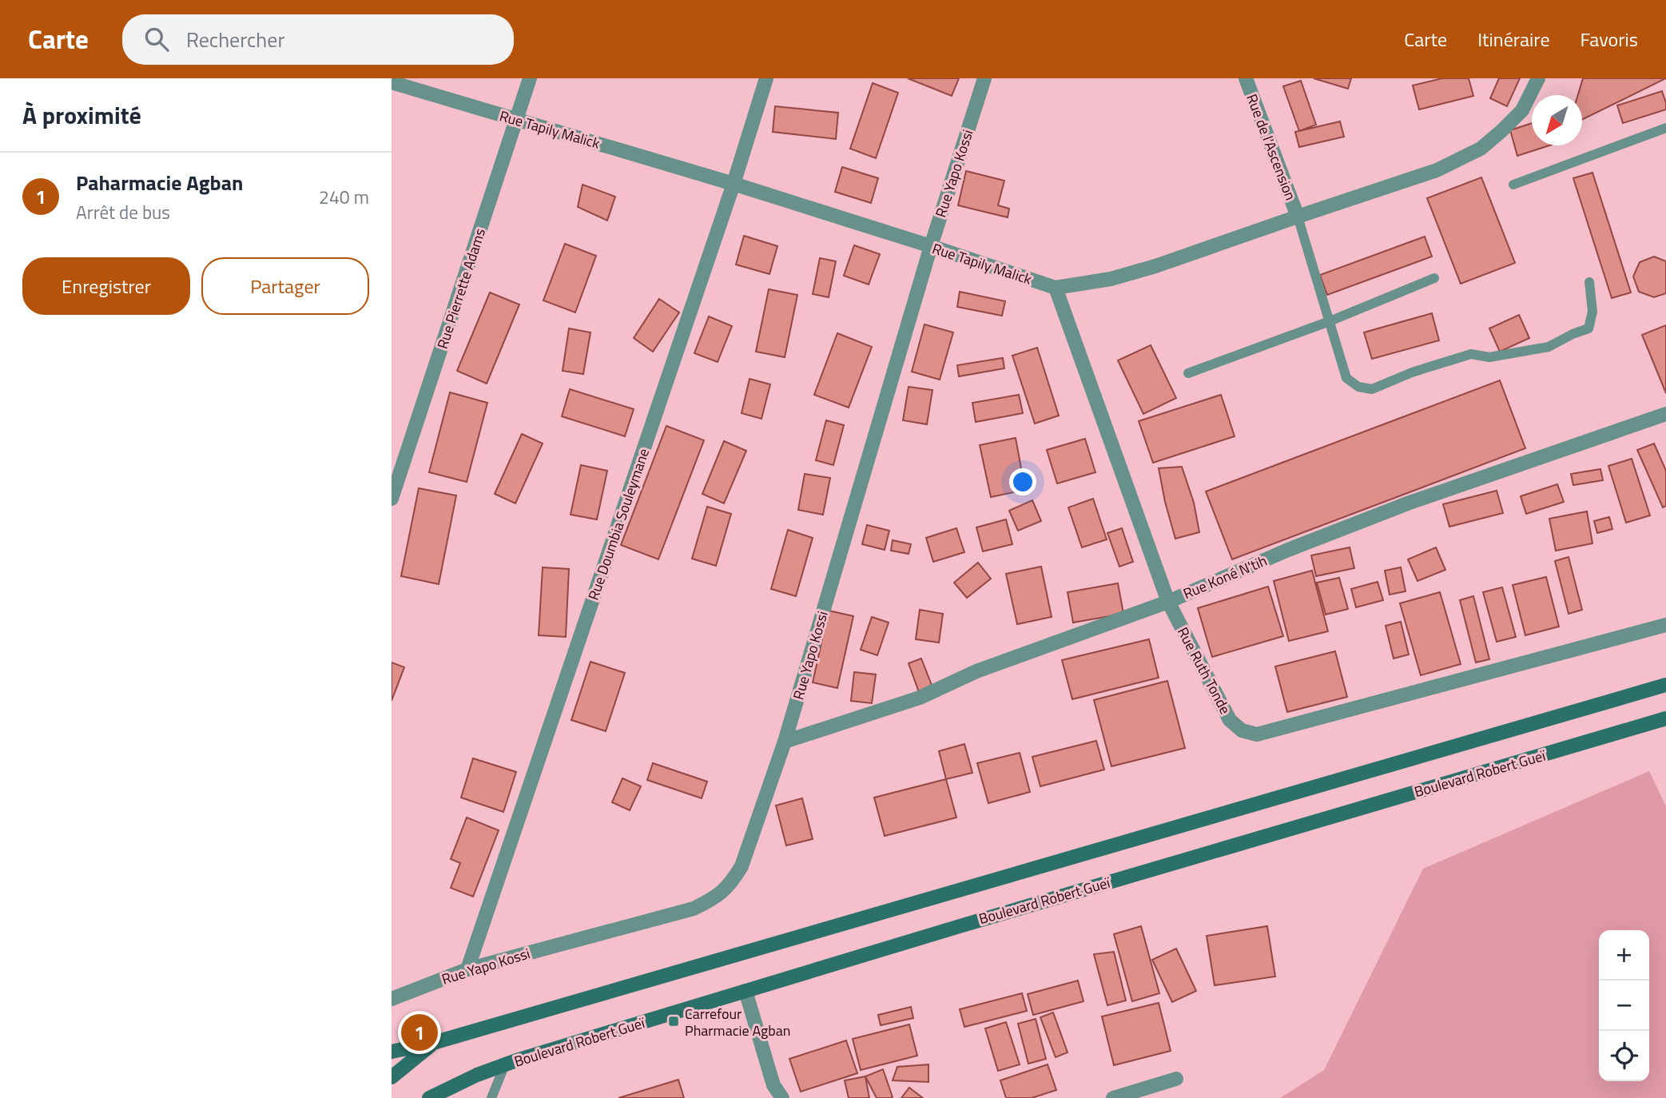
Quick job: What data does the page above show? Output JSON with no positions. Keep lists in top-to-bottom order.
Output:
{
  "streets": {
    "main road": ["Boulevard Robert Gueï"],
    "street": [
      "Rue Tapily Malick",
      "Rue de l'Ascension",
      "Rue Yapo Kossi",
      "Rue Pierrette Adams",
      "Rue Doumbia Souleymane",
      "Rue Koné N'tih",
      "Rue Ruth Tonde"
    ]
  },
  "crossings": [
    ["Rue Tapily Malick", "Rue de l'Ascension"],
    ["Rue Tapily Malick", "Rue Yapo Kossi"],
    ["Rue Tapily Malick", "Rue Pierrette Adams"],
    ["Rue Tapily Malick", "Rue Doumbia Souleymane"],
    ["Rue Tapily Malick", "Rue Ruth Tonde"],
    ["Rue Yapo Kossi", "Rue Doumbia Souleymane"],
    ["Rue Yapo Kossi", "Rue Koné N'tih"],
    ["Rue Koné N'tih", "Rue Ruth Tonde"]
  ],
  "places": {
    "transit": ["Carrefour Pharmacie Agban"]
  },
  "north": "bottom left",
  "page": {
    "header": "Carte",
    "search": "Rechercher",
    "nav": ["Carte", "Itinéraire", "Favoris"],
    "heading": "À proximité",
    "list": [
      {
        "mark": "1",
        "name": "Paharmacie Agban",
        "note": "Arrêt de bus",
        "value": "240 m"
      }
    ],
    "buttons": ["Enregistrer", "Partager"],
    "map_buttons": ["+", "−"],
    "pins": "1"
  }
}
